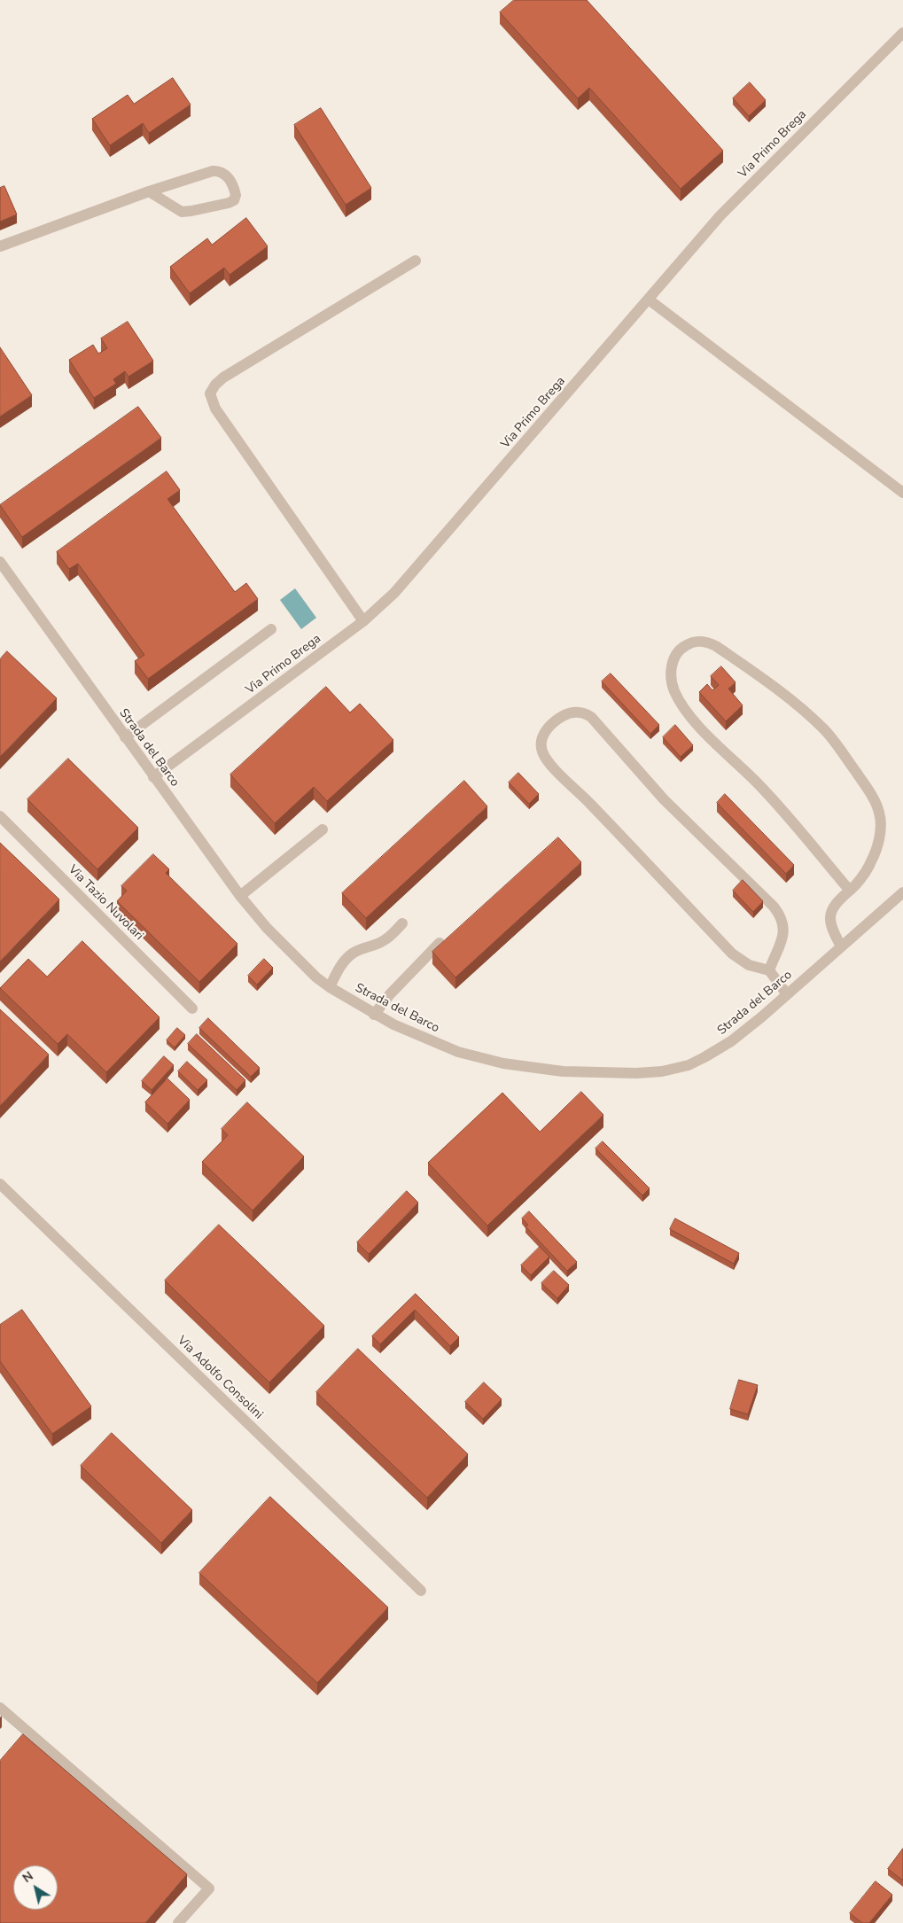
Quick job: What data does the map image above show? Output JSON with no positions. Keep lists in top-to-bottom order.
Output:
{
  "streets": {
    "street": [
      "Via Primo Brega",
      "Strada del Barco",
      "Via Tazio Nuvolari",
      "Via Adolfo Consolini"
    ]
  },
  "crossings": [
    ["Via Primo Brega", "Strada del Barco"]
  ],
  "north": "top left"
}
